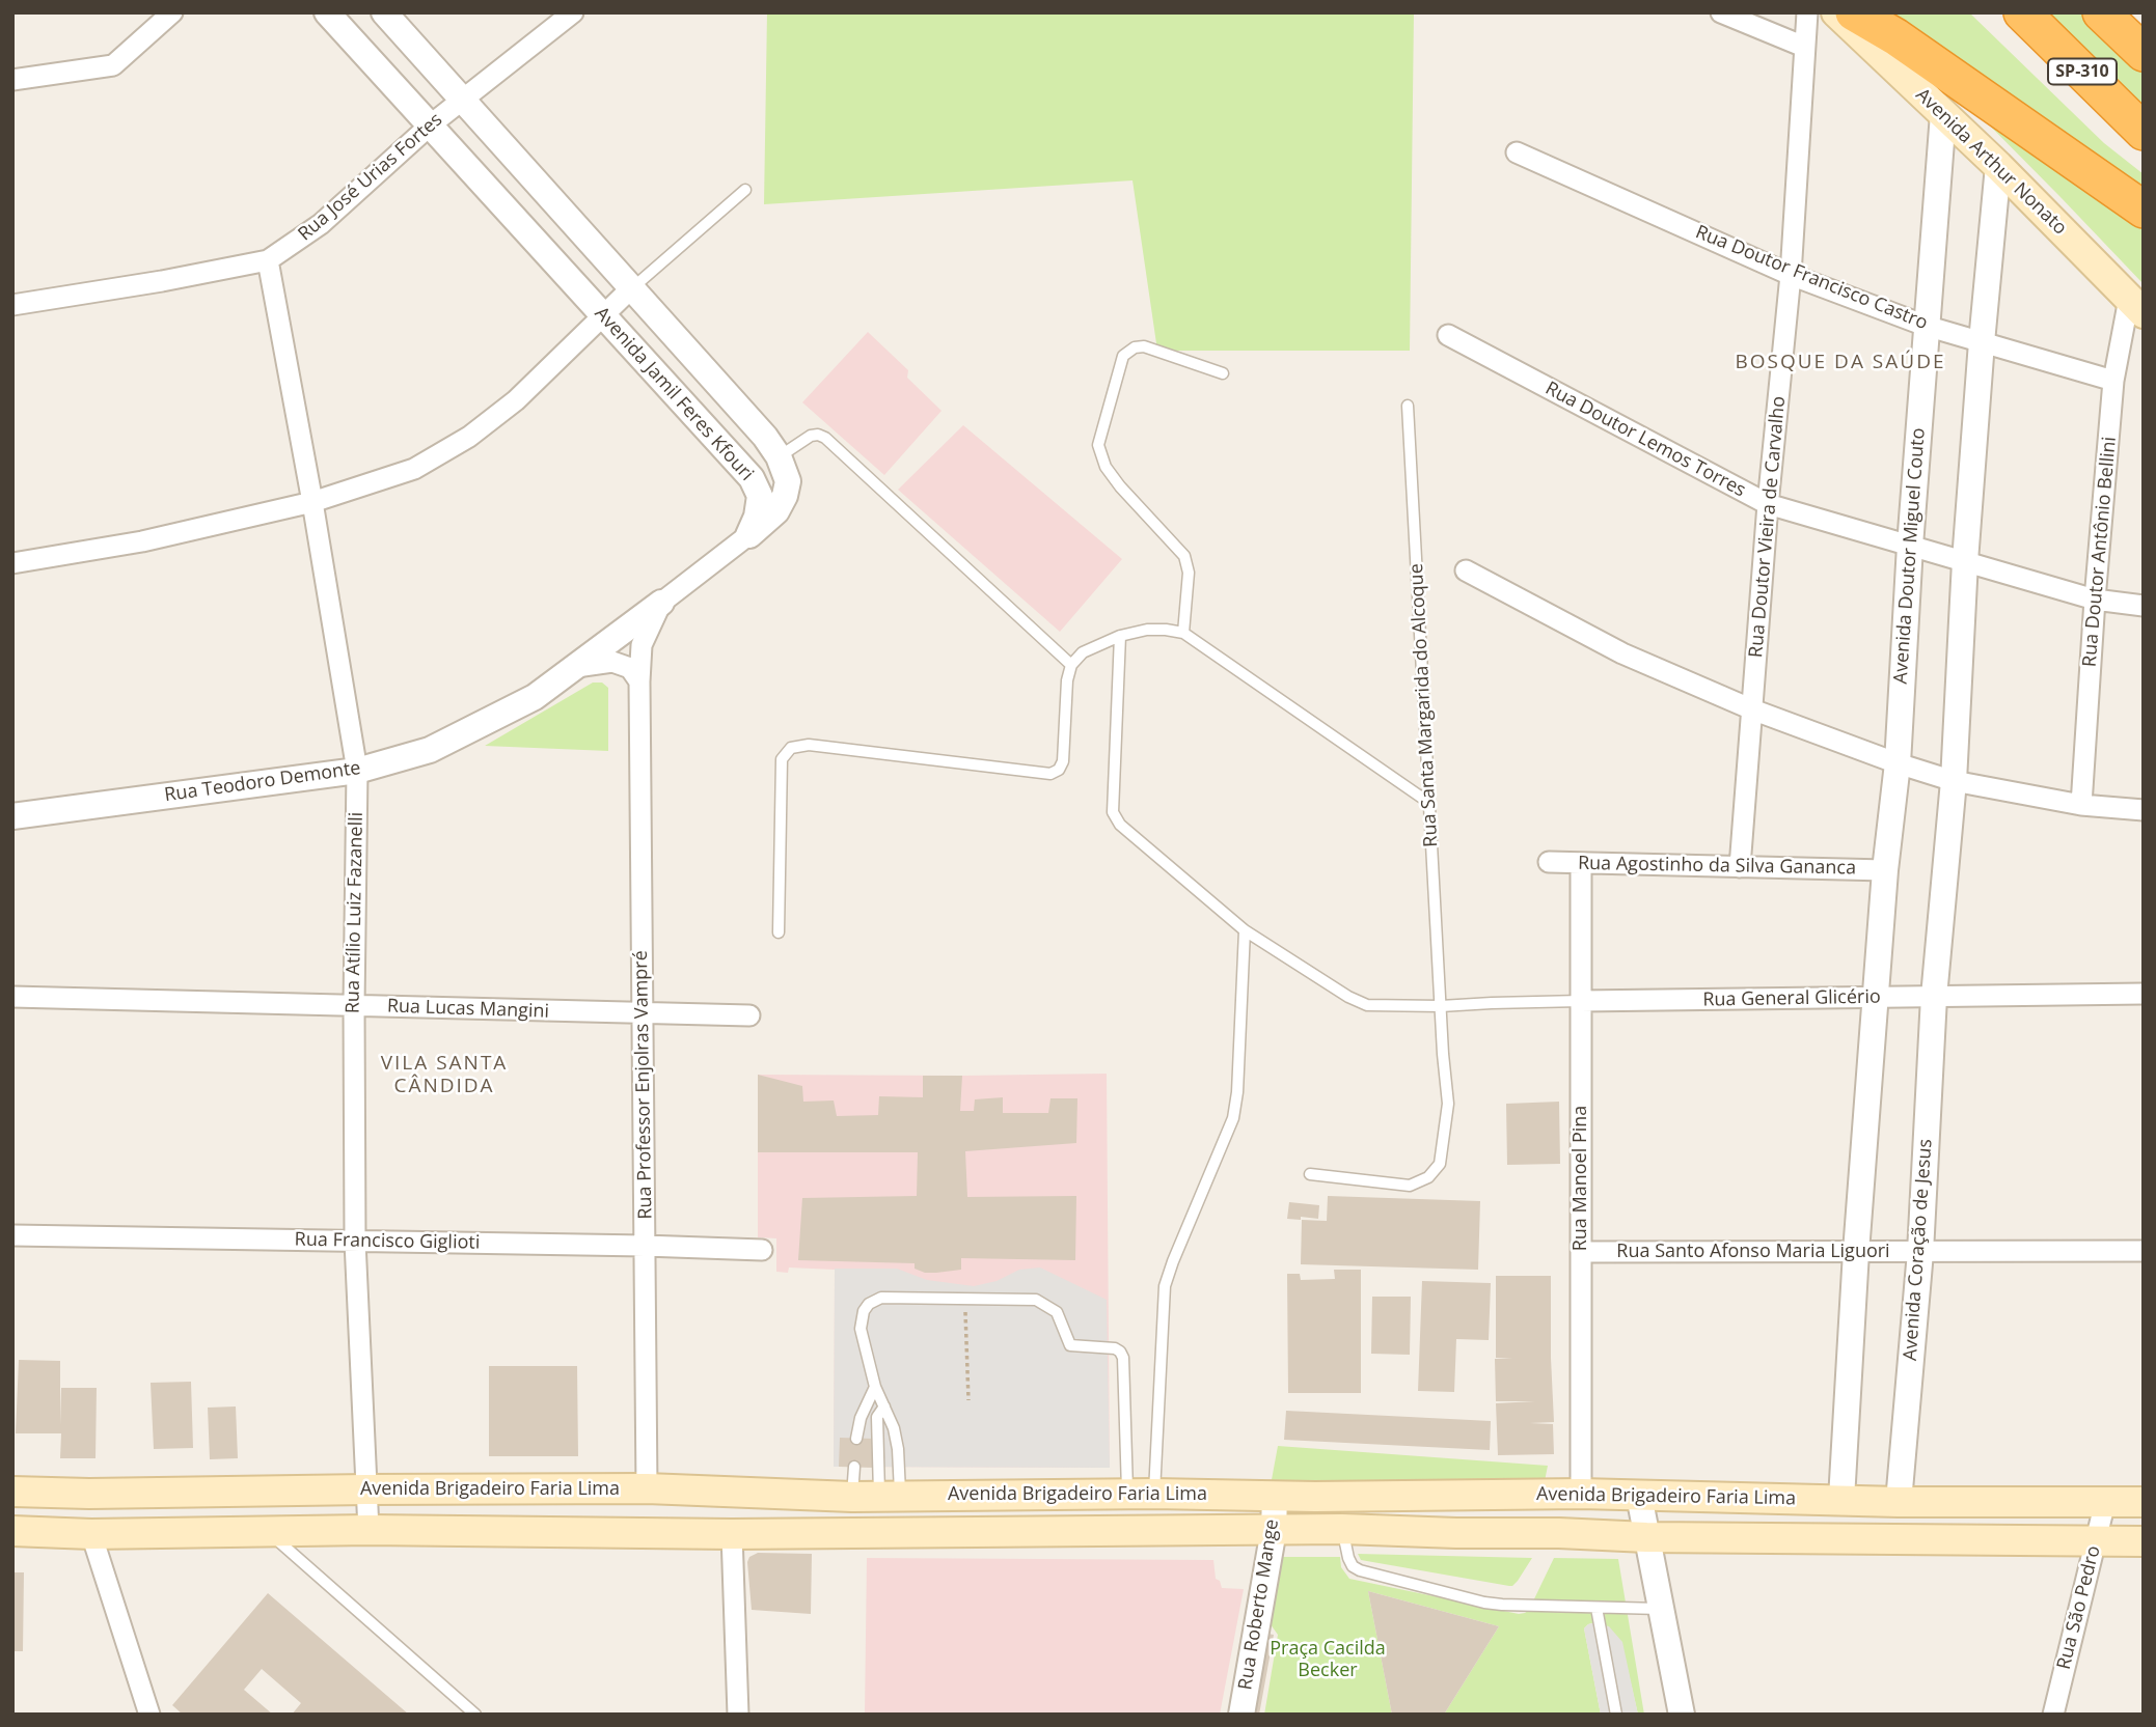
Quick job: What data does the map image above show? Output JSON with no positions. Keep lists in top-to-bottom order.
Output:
{
  "streets": {
    "highway": ["SP-310"],
    "main road": ["Avenida Arthur Nonato", "Avenida Brigadeiro Faria Lima"],
    "street": [
      "Rua José Urias Fortes",
      "Rua Doutor Francisco Castro",
      "Avenida Jamil Feres Kfouri",
      "Rua Doutor Lemos Torres",
      "Rua Doutor Vieira de Carvalho",
      "Rua Doutor Antônio Bellini",
      "Avenida Doutor Miguel Couto",
      "Rua Teodoro Demonte",
      "Rua Agostinho da Silva Gananca",
      "Rua Atílio Luiz Fazanelli",
      "Rua General Glicério",
      "Rua Lucas Mangini",
      "Rua Professor Enjolras Vampré",
      "Rua Manoel Pina",
      "Rua Francisco Giglioti",
      "Avenida Coração de Jesus",
      "Rua Santo Afonso Maria Liguori",
      "Rua Roberto Mange",
      "Rua São Pedro"
    ],
    "lane": ["Rua Santa Margarida do Alcoque"]
  },
  "crossings": [
    ["Avenida Arthur Nonato", "Rua Doutor Antônio Bellini"],
    ["Avenida Arthur Nonato", "Avenida Doutor Miguel Couto"],
    ["Rua José Urias Fortes", "Avenida Jamil Feres Kfouri"],
    ["Rua José Urias Fortes", "Rua Atílio Luiz Fazanelli"],
    ["Rua Doutor Francisco Castro", "Rua Doutor Vieira de Carvalho"],
    ["Rua Doutor Francisco Castro", "Rua Doutor Antônio Bellini"],
    ["Rua Doutor Francisco Castro", "Avenida Doutor Miguel Couto"],
    ["Avenida Jamil Feres Kfouri", "Rua Teodoro Demonte"],
    ["Rua Doutor Lemos Torres", "Rua Doutor Vieira de Carvalho"],
    ["Rua Doutor Lemos Torres", "Rua Doutor Antônio Bellini"],
    ["Rua Doutor Lemos Torres", "Avenida Doutor Miguel Couto"],
    ["Rua Doutor Vieira de Carvalho", "Rua Agostinho da Silva Gananca"],
    ["Avenida Doutor Miguel Couto", "Rua Agostinho da Silva Gananca"],
    ["Avenida Doutor Miguel Couto", "Rua General Glicério"],
    ["Rua Santa Margarida do Alcoque", "Rua General Glicério"],
    ["Rua Teodoro Demonte", "Rua Atílio Luiz Fazanelli"],
    ["Rua Teodoro Demonte", "Rua Professor Enjolras Vampré"],
    ["Rua Agostinho da Silva Gananca", "Rua Manoel Pina"],
    ["Rua Atílio Luiz Fazanelli", "Rua Lucas Mangini"],
    ["Rua Atílio Luiz Fazanelli", "Rua Francisco Giglioti"],
    ["Rua Atílio Luiz Fazanelli", "Avenida Brigadeiro Faria Lima"],
    ["Rua General Glicério", "Rua Manoel Pina"],
    ["Rua General Glicério", "Avenida Coração de Jesus"],
    ["Rua Lucas Mangini", "Rua Professor Enjolras Vampré"],
    ["Rua Professor Enjolras Vampré", "Rua Francisco Giglioti"],
    ["Rua Professor Enjolras Vampré", "Avenida Brigadeiro Faria Lima"],
    ["Rua Manoel Pina", "Rua Santo Afonso Maria Liguori"],
    ["Rua Manoel Pina", "Avenida Brigadeiro Faria Lima"],
    ["Avenida Coração de Jesus", "Rua Santo Afonso Maria Liguori"],
    ["Avenida Coração de Jesus", "Avenida Brigadeiro Faria Lima"],
    ["Avenida Brigadeiro Faria Lima", "Rua Roberto Mange"],
    ["Avenida Brigadeiro Faria Lima", "Rua São Pedro"]
  ],
  "districts": ["BOSQUE DA SAÚDE", "VILA SANTA CÂNDIDA"],
  "parks": ["Praça Cacilda Becker"]
}
